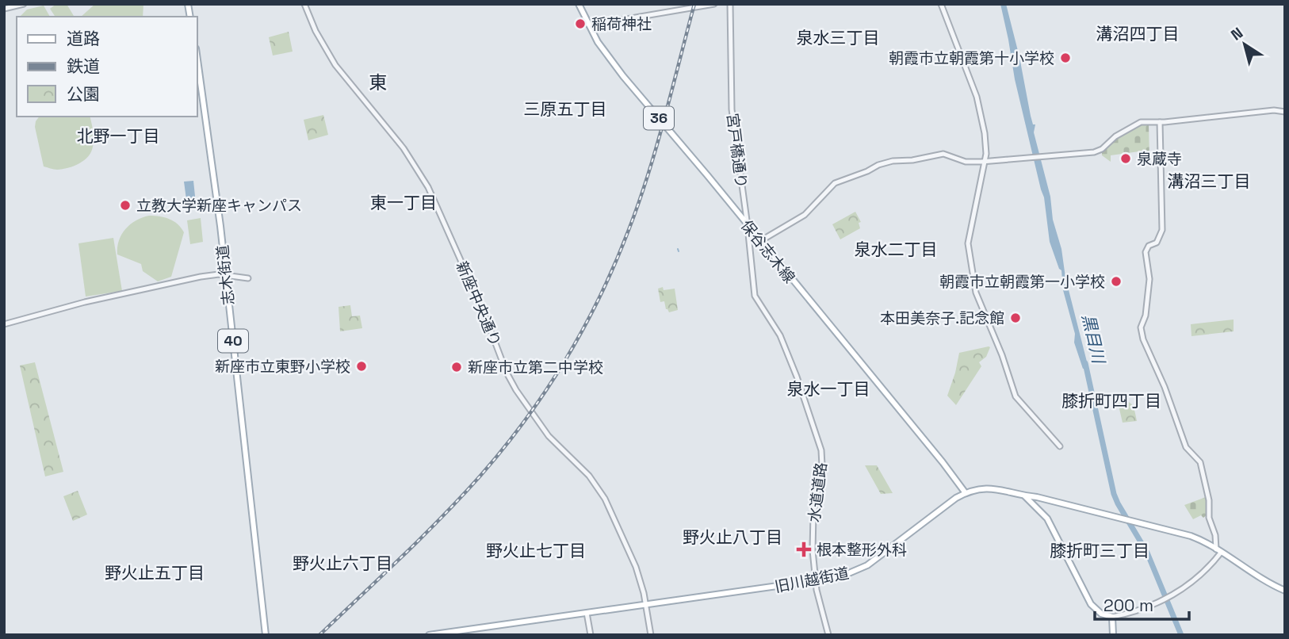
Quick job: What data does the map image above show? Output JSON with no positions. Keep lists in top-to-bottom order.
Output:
{
  "streets": {
    "main road": [
      "36",
      "保谷志木線",
      "志木街道",
      "40",
      "旧川越街道"
    ],
    "street": ["宮戸橋通り", "新座中央通り", "水道道路"]
  },
  "crossings": [
    ["宮戸橋通り", "保谷志木線"],
    ["宮戸橋通り", "水道道路"],
    ["保谷志木線", "旧川越街道"],
    ["新座中央通り", "旧川越街道"],
    ["水道道路", "旧川越街道"]
  ],
  "districts": [
    "溝沼四丁目",
    "泉水三丁目",
    "東",
    "三原五丁目",
    "北野一丁目",
    "溝沼三丁目",
    "東一丁目",
    "泉水二丁目",
    "泉水一丁目",
    "膝折町四丁目",
    "野火止八丁目",
    "野火止七丁目",
    "膝折町三丁目",
    "野火止六丁目",
    "野火止五丁目"
  ],
  "water": ["黒目川"],
  "places": {
    "other": [
      "稲荷神社",
      "朝霞市立朝霞第十小学校",
      "泉蔵寺",
      "立教大学新座キャンパス",
      "朝霞市立朝霞第一小学校",
      "本田美奈子.記念館",
      "新座市立東野小学校",
      "新座市立第二中学校"
    ],
    "health": ["根本整形外科"]
  },
  "legend": ["道路", "鉄道", "公園"],
  "scale_bar": "200 m",
  "north": "top left"
}
